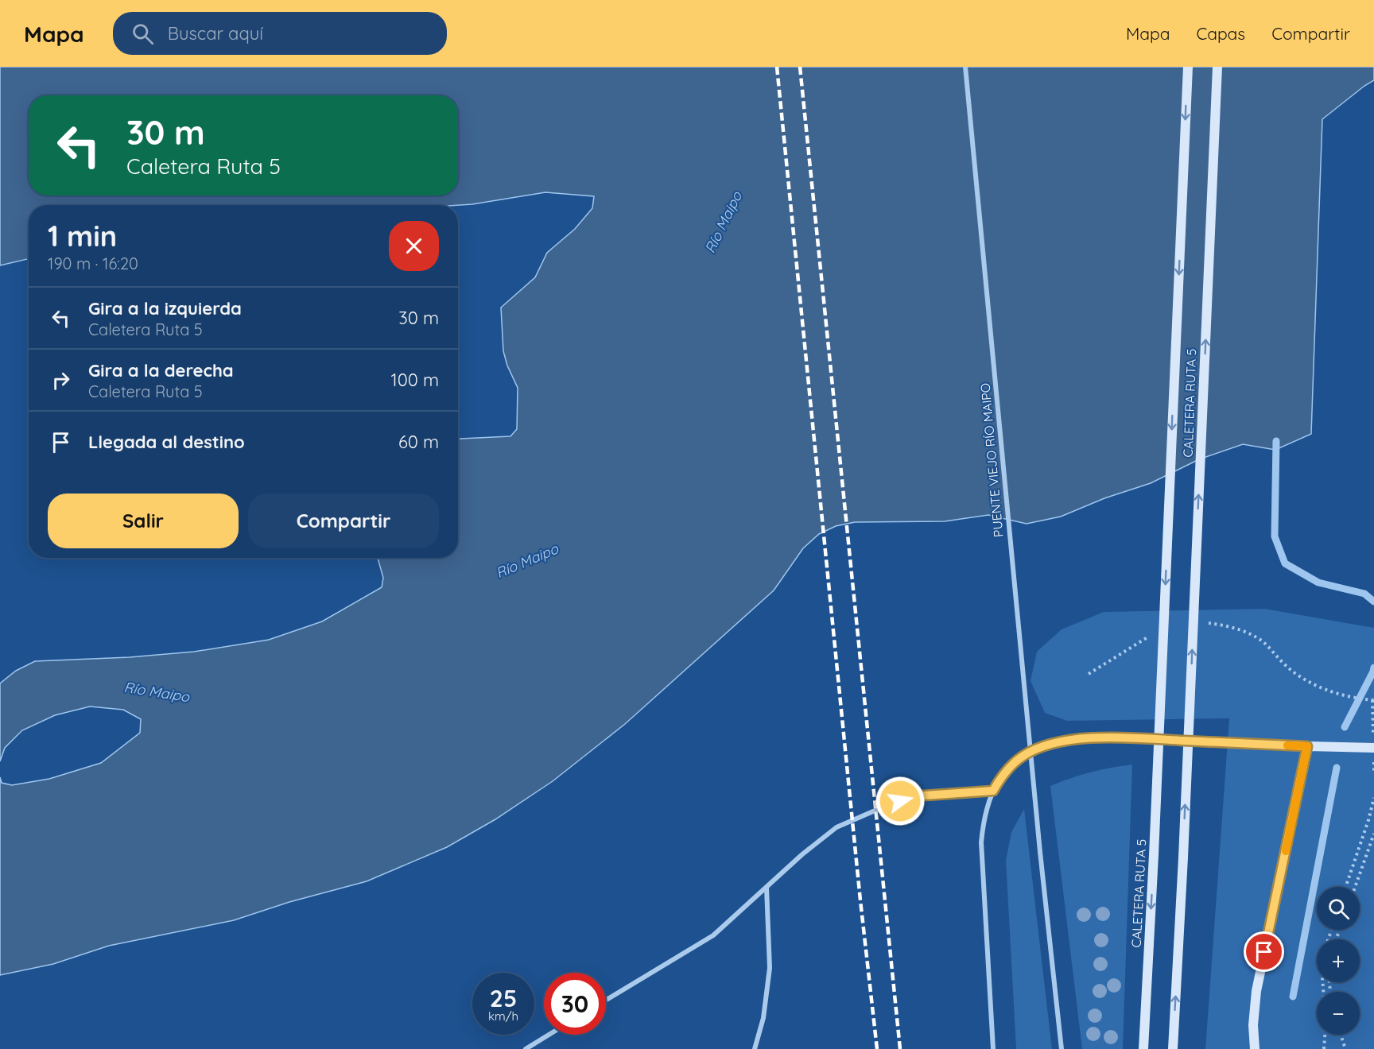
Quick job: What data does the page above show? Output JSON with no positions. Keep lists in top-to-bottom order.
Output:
{
  "streets": {
    "main road": ["CALETERA RUTA 5"],
    "street": ["PUENTE VIEJO RÍO MAIPO"]
  },
  "water": ["Río Maipo"],
  "page": {
    "header": "Mapa",
    "search": "Buscar aquí",
    "nav": ["Mapa", "Capas", "Compartir"],
    "turn": ["30 m", "Caletera Ruta 5"],
    "heading": ["1 min", "190 m · 16:20"],
    "list": [
      {
        "name": "Gira a la izquierda",
        "note": "Caletera Ruta 5",
        "value": "30 m"
      },
      {
        "name": "Gira a la derecha",
        "note": "Caletera Ruta 5",
        "value": "100 m"
      },
      {
        "name": "Llegada al destino",
        "value": "60 m"
      }
    ],
    "buttons": ["Salir", "Compartir"],
    "map_buttons": ["+", "−"],
    "speed": "25 km/h",
    "limit": "30"
  }
}
